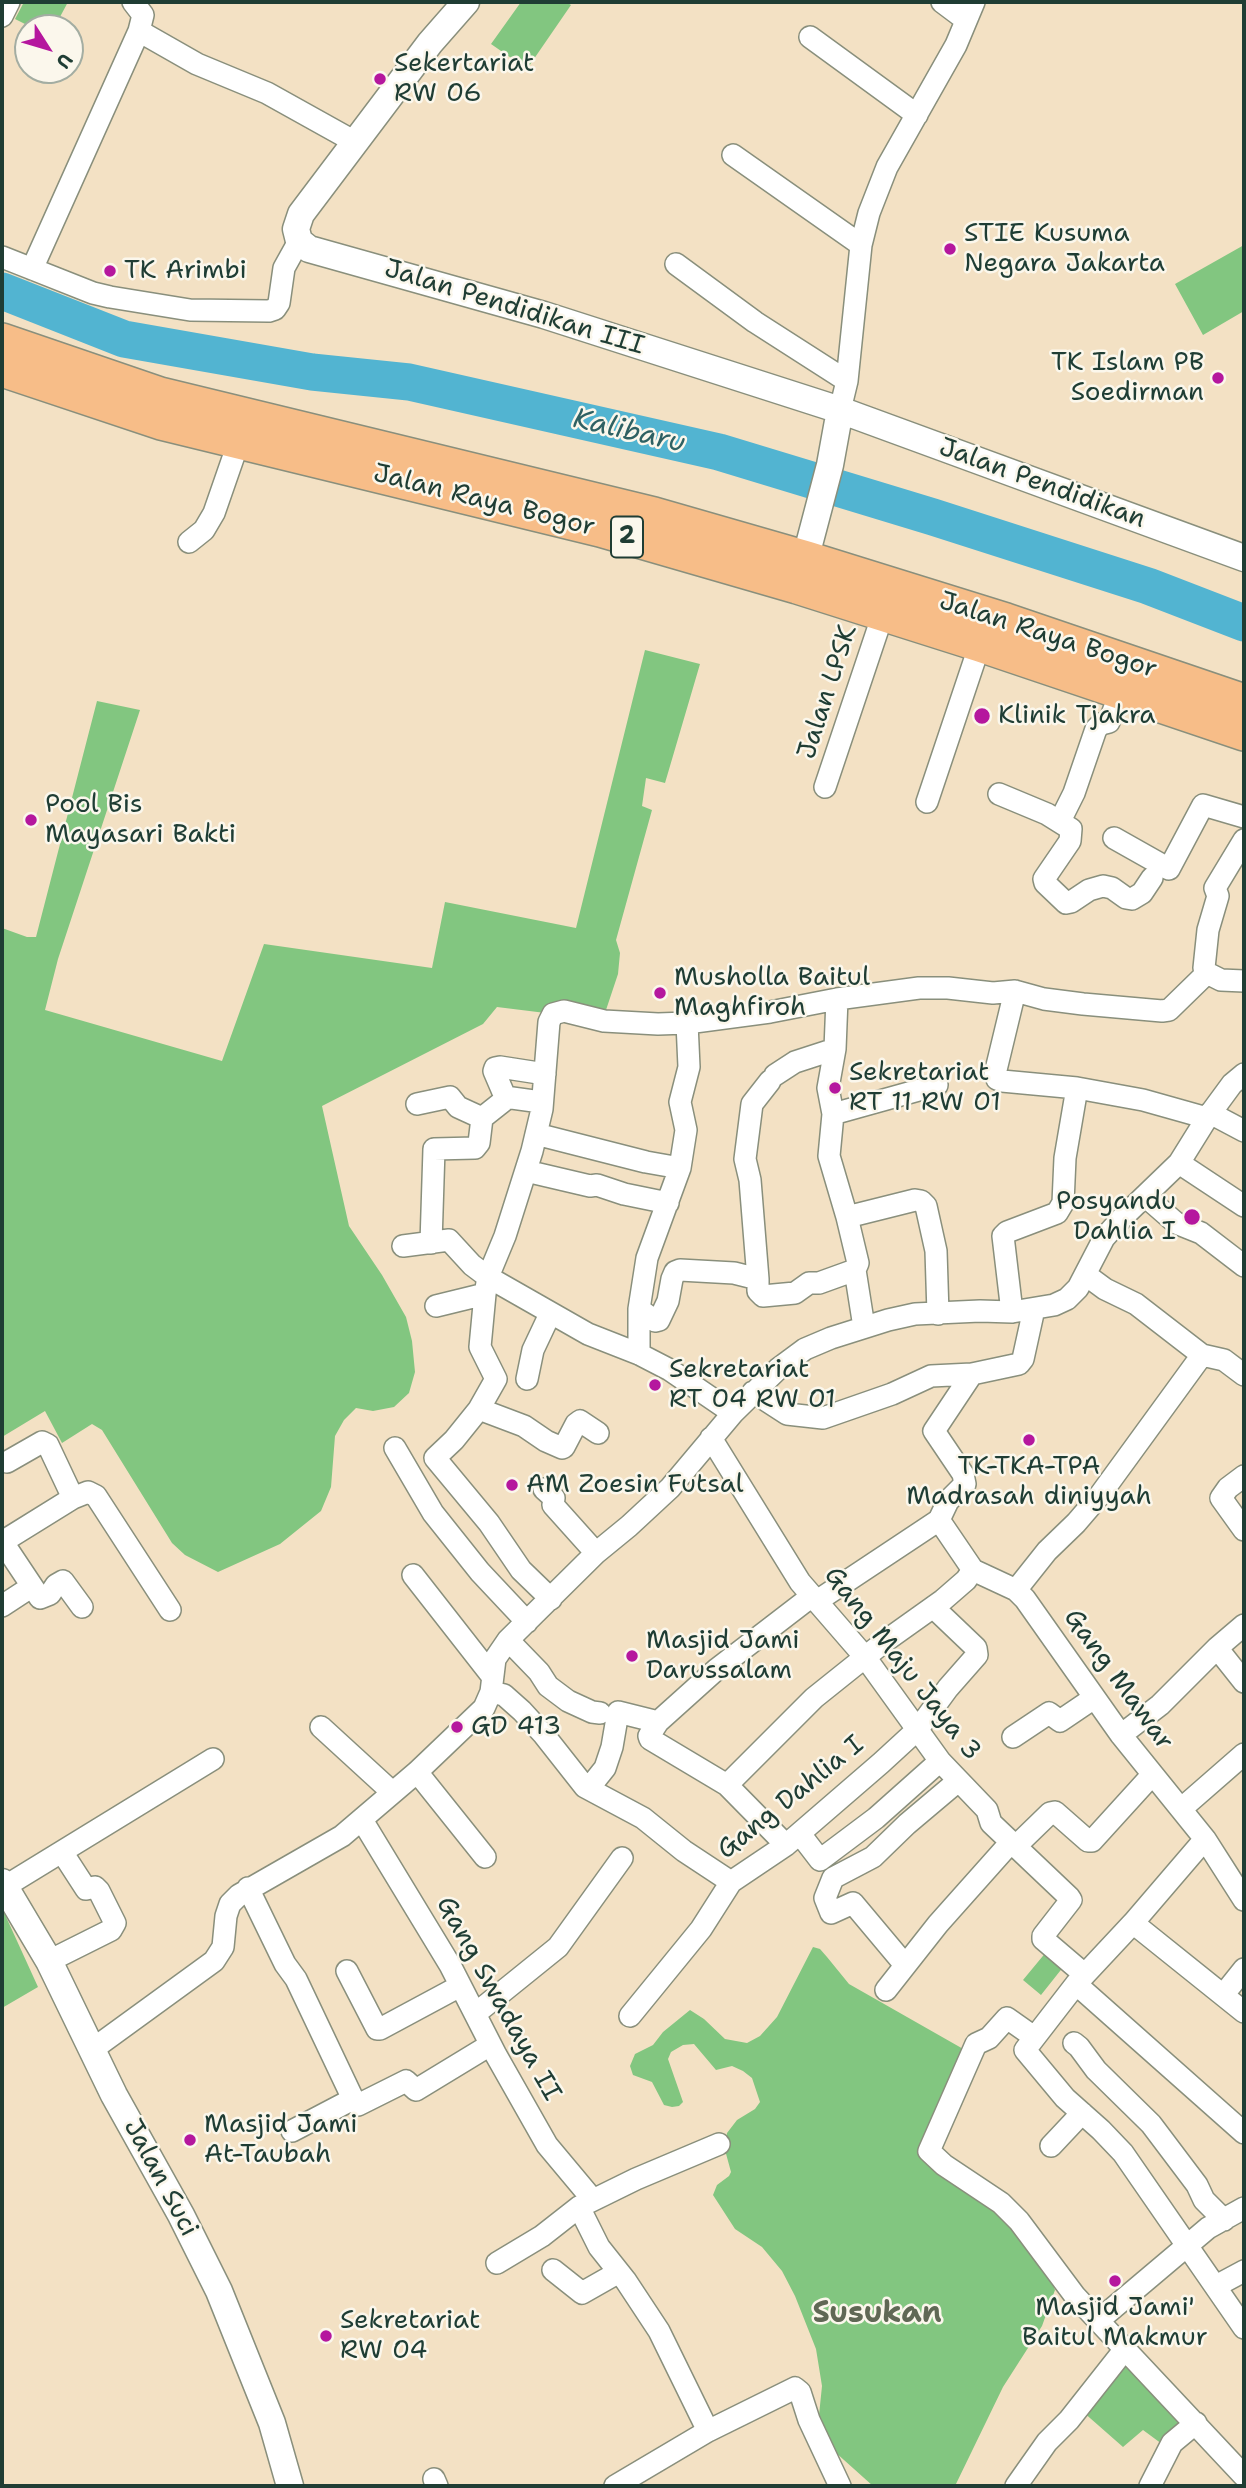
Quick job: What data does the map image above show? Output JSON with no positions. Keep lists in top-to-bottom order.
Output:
{
  "streets": {
    "highway": ["Jalan Raya Bogor", "2"],
    "street": [
      "Jalan Pendidikan III",
      "Jalan Pendidikan",
      "Jalan LPSK",
      "Gang Maju Jaya 3",
      "Gang Mawar",
      "Gang Dahlia I",
      "Gang Swadaya II",
      "Jalan Suci"
    ]
  },
  "crossings": [
    ["Jalan Pendidikan III", "Jalan Pendidikan"],
    ["Jalan Raya Bogor", "Jalan LPSK"],
    ["Gang Maju Jaya 3", "Gang Dahlia I"]
  ],
  "districts": ["Susukan"],
  "water": ["Kalibaru"],
  "places": [
    "Sekertariat RW 06",
    "STIE Kusuma Negara Jakarta",
    "TK Arimbi",
    "TK Islam PB Soedirman",
    "Klinik Tjakra",
    "Pool Bis Mayasari Bakti",
    "Musholla Baitul Maghfiroh",
    "Sekretariat RT 11 RW 01",
    "Posyandu Dahlia I",
    "Sekretariat RT 04 RW 01",
    "TK-TKA-TPA Madrasah diniyyah",
    "AM Zoesin Futsal",
    "Masjid Jami Darussalam",
    "GD 413",
    "Masjid Jami At-Taubah",
    "Masjid Jami' Baitul Makmur",
    "Sekretariat RW 04"
  ],
  "north": "bottom right"
}
